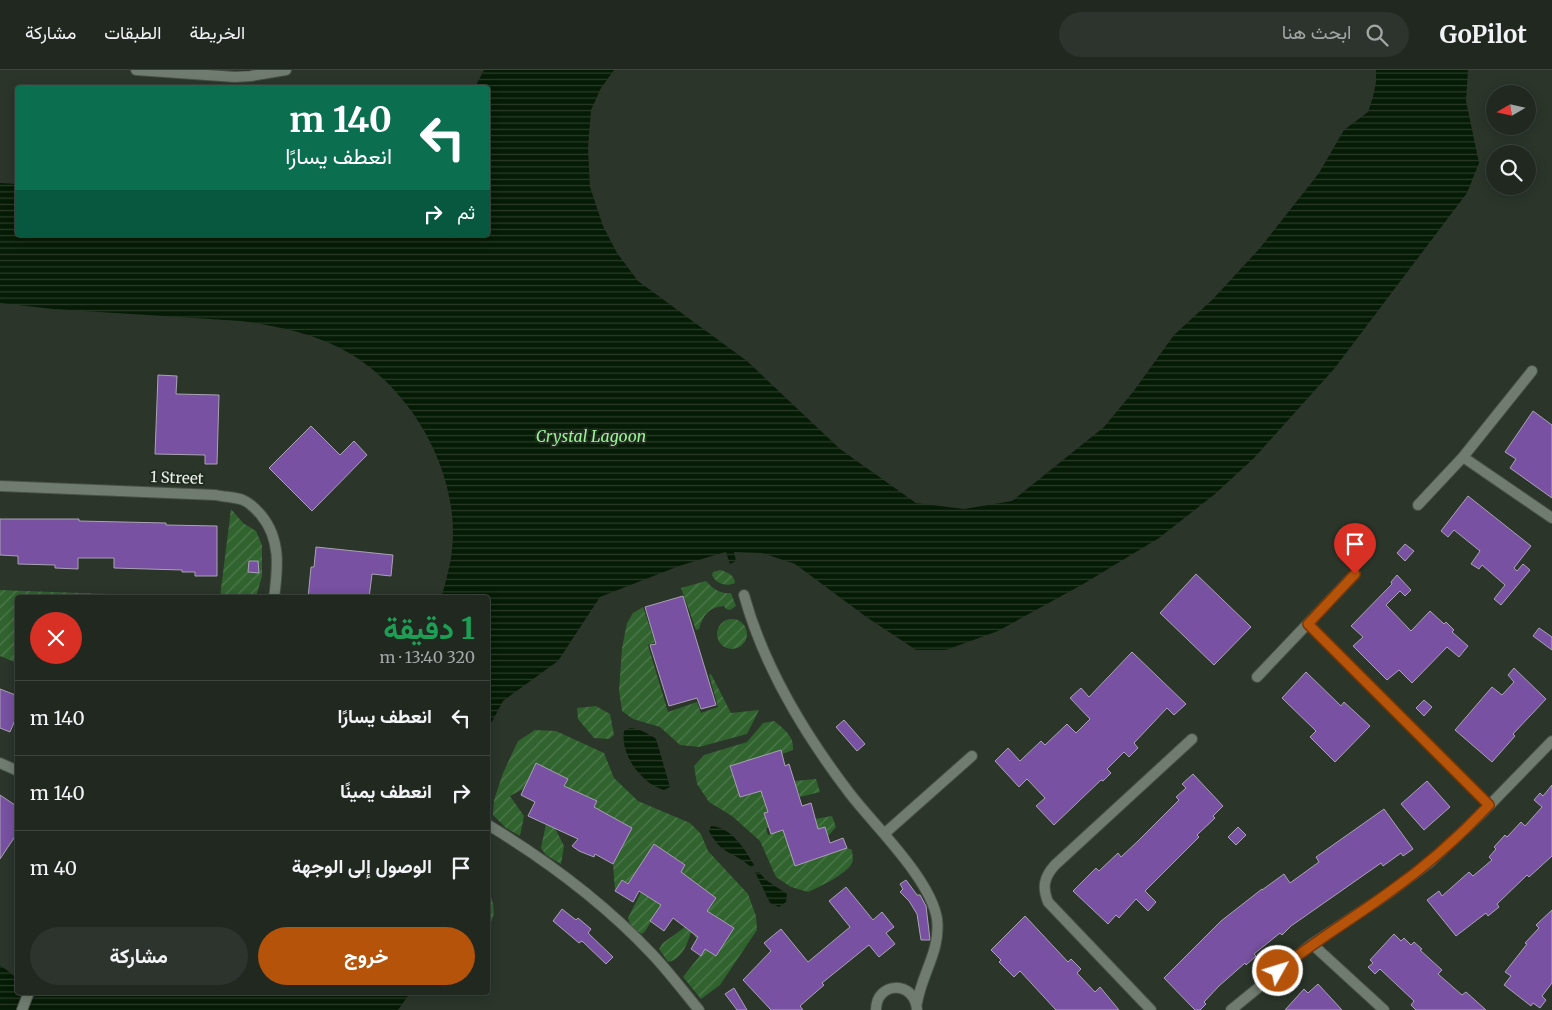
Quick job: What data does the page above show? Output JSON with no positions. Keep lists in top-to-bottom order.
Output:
{
  "streets": {
    "street": ["1 Street"]
  },
  "water": ["Crystal Lagoon"],
  "north": "left",
  "page": {
    "header": "GoPilot",
    "search": "ابحث هنا",
    "nav": ["الخريطة", "الطبقات", "مشاركة"],
    "turn": ["140 m", "انعطف يسارًا"],
    "then": "ثم",
    "heading": ["1 دقيقة", "320 m · 13:40"],
    "list": [
      {
        "name": "انعطف يسارًا",
        "value": "140 m"
      },
      {
        "name": "انعطف يمينًا",
        "value": "140 m"
      },
      {
        "name": "الوصول إلى الوجهة",
        "value": "40 m"
      }
    ],
    "buttons": ["خروج", "مشاركة"]
  }
}
